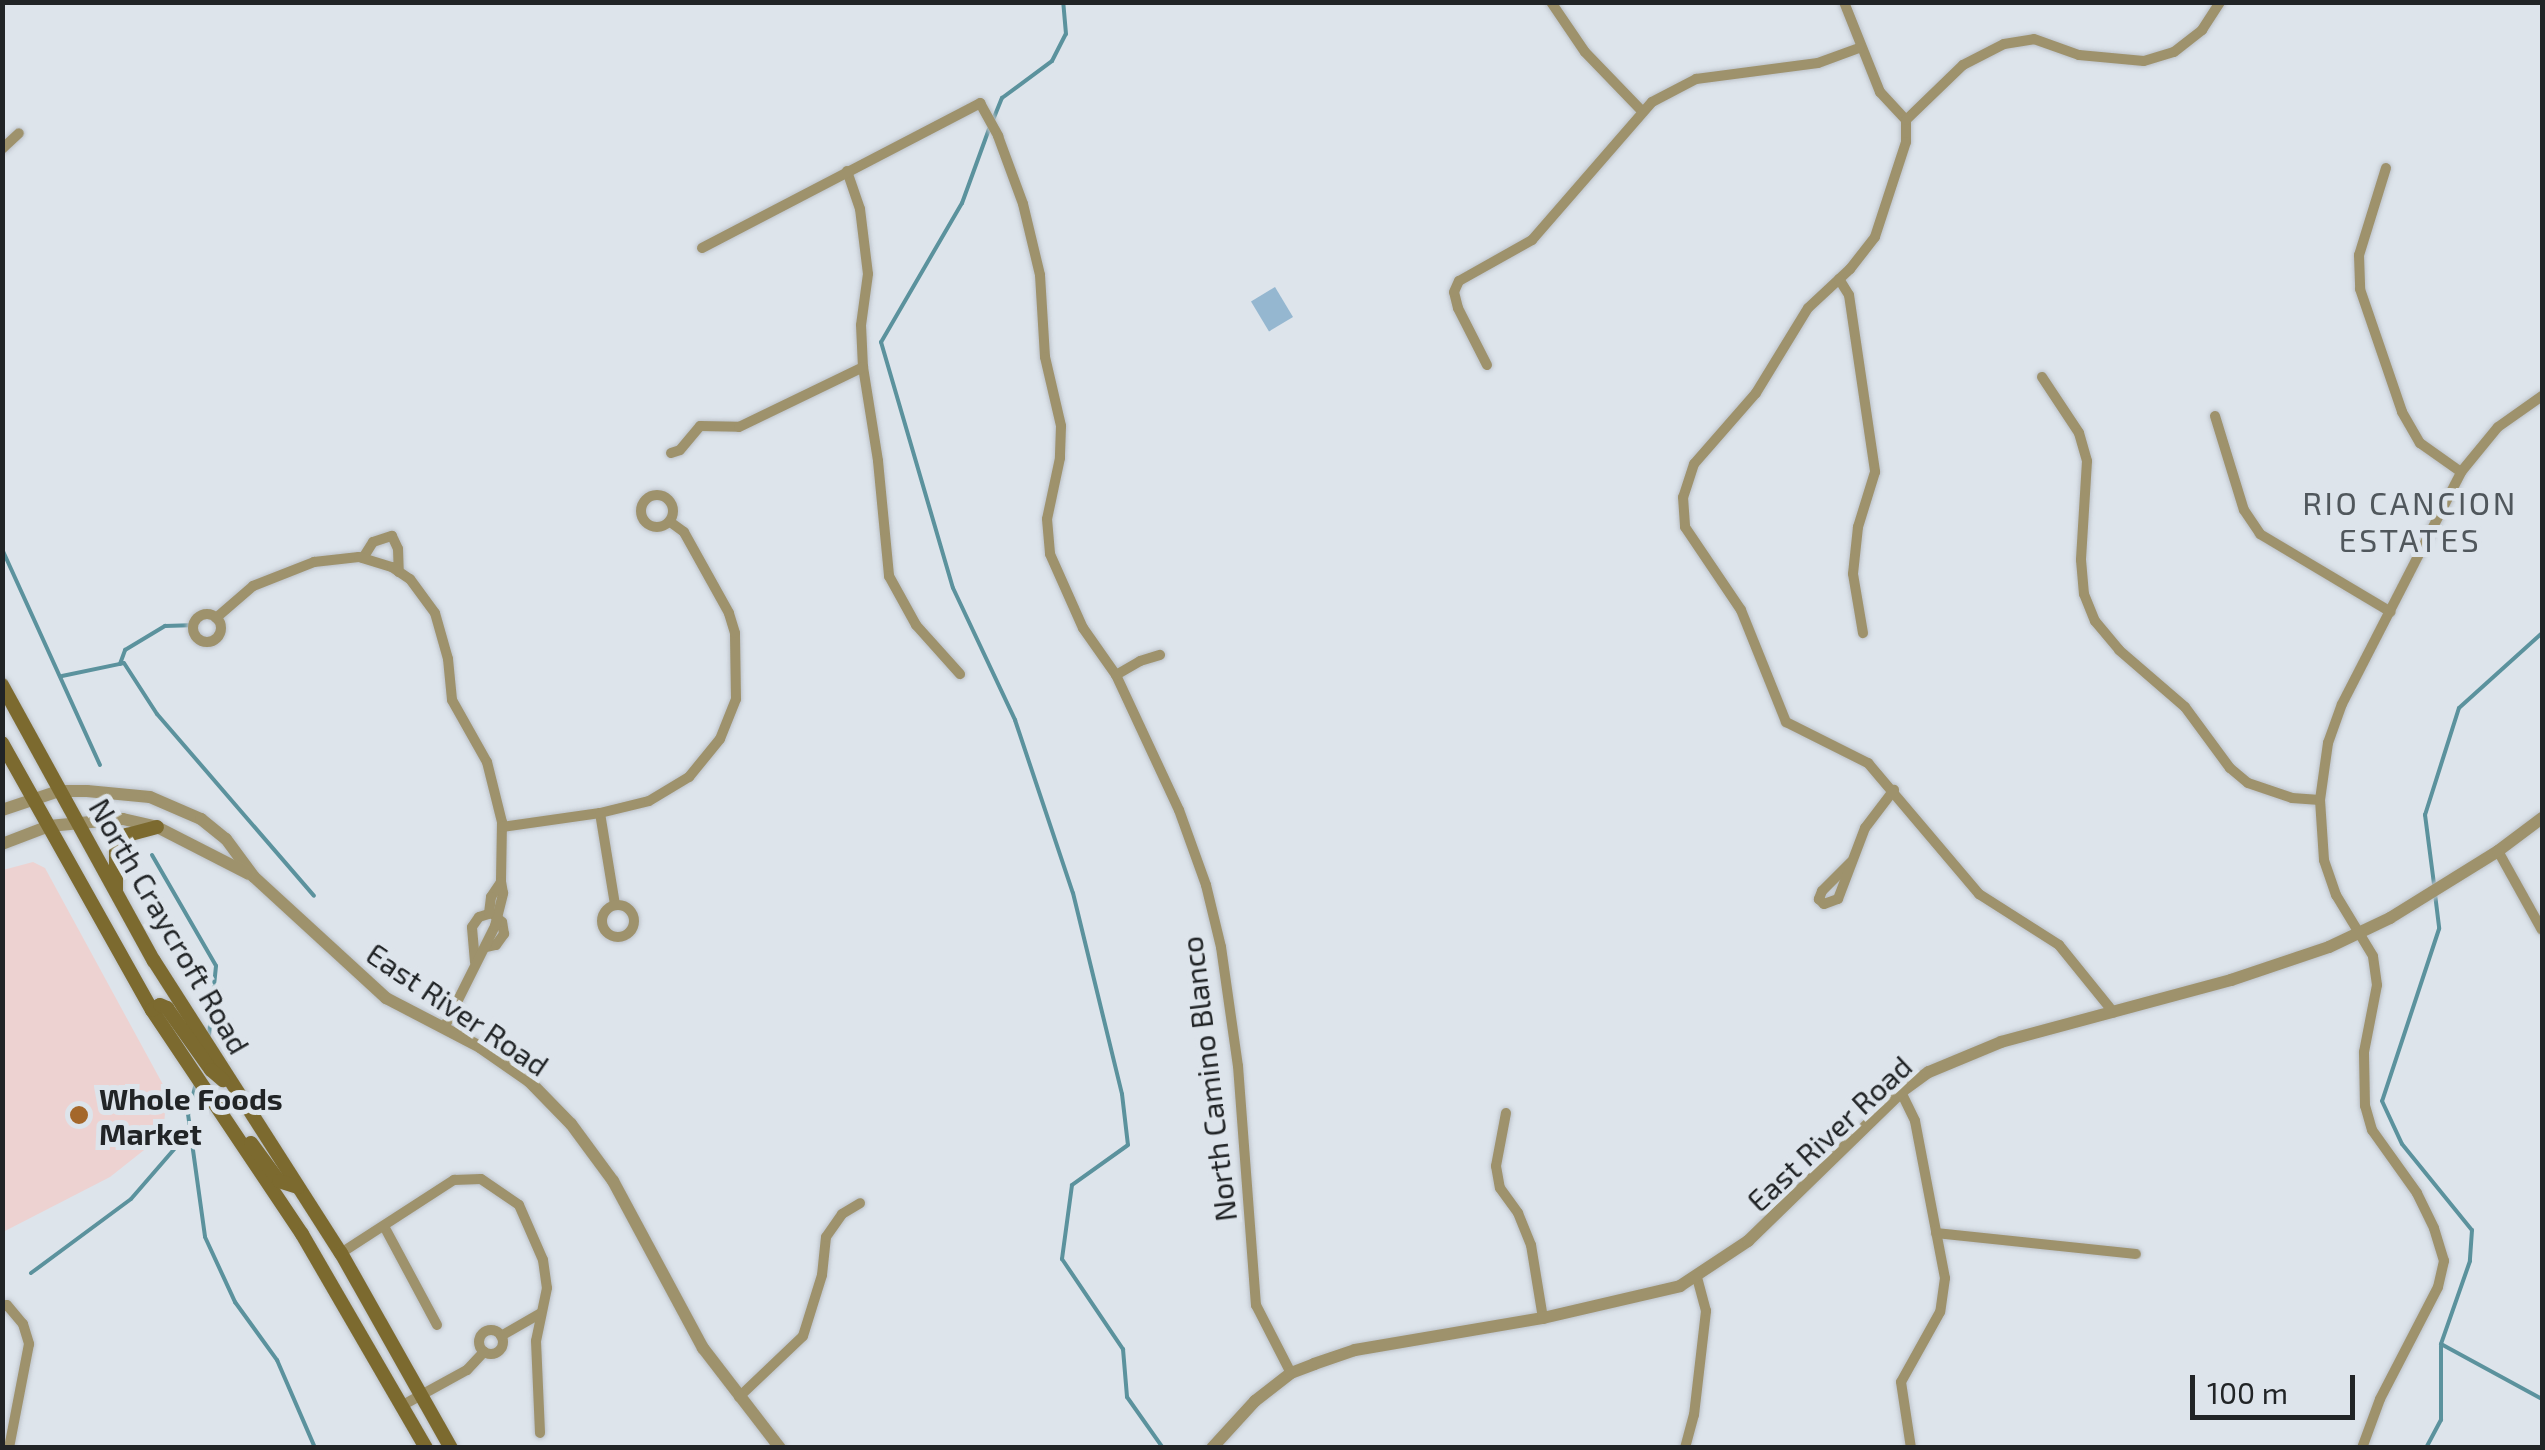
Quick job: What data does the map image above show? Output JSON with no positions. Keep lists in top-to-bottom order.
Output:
{
  "streets": {
    "main road": ["North Craycroft Road"],
    "street": ["East River Road", "North Camino Blanco"]
  },
  "crossings": [
    ["North Craycroft Road", "East River Road"],
    ["East River Road", "North Camino Blanco"]
  ],
  "districts": ["RIO CANCION ESTATES"],
  "places": ["Whole Foods Market"],
  "scale_bar": "100 m"
}
